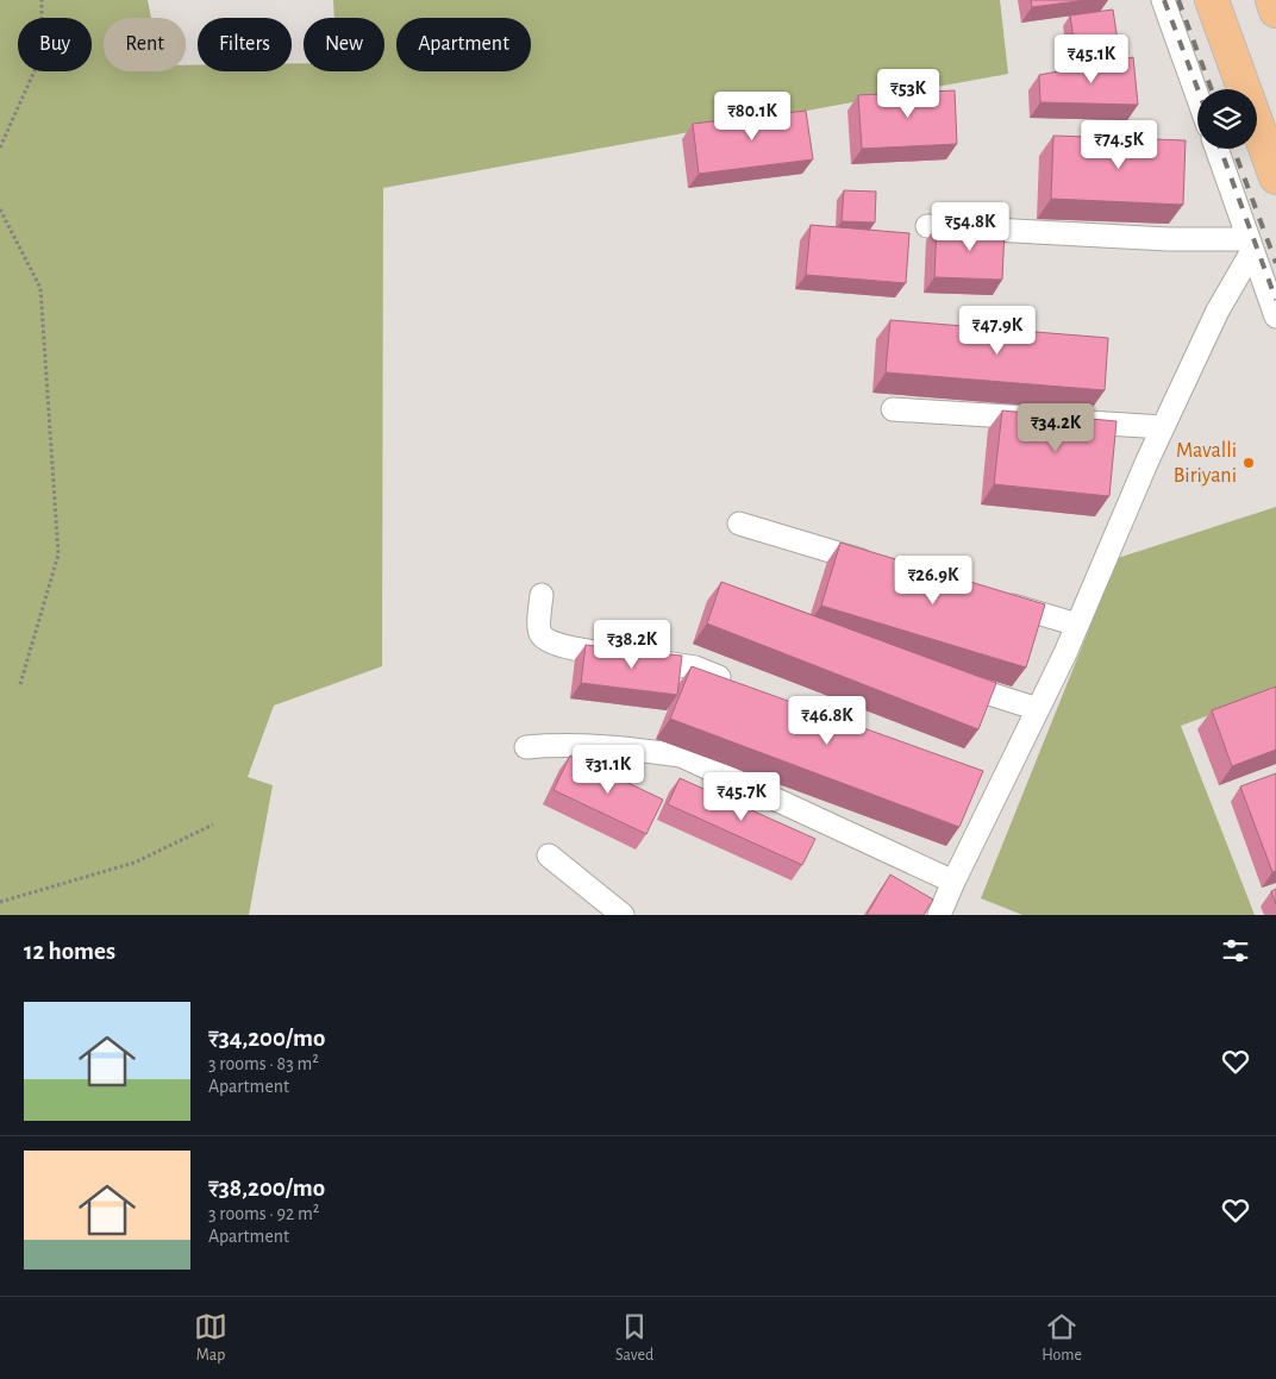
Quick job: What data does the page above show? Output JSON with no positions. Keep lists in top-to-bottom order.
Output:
{
  "places": ["Mavalli Biriyani"],
  "page": {
    "chip": [
      "Buy",
      "Rent",
      "Filters",
      "New",
      "Apartment"
    ],
    "price": [
      "₹45.1K",
      "₹53K",
      "₹80.1K",
      "₹74.5K",
      "₹54.8K",
      "₹47.9K",
      "₹34.2K",
      "₹26.9K",
      "₹38.2K",
      "₹46.8K",
      "₹31.1K",
      "₹45.7K"
    ],
    "heading": "12 homes",
    "list": [
      {
        "name": "₹34,200/mo",
        "note": "3 rooms · 83 m² · Apartment"
      },
      {
        "name": "₹38,200/mo",
        "note": "3 rooms · 92 m² · Apartment"
      }
    ],
    "tabs": ["Map", "Saved", "Home"]
  }
}
